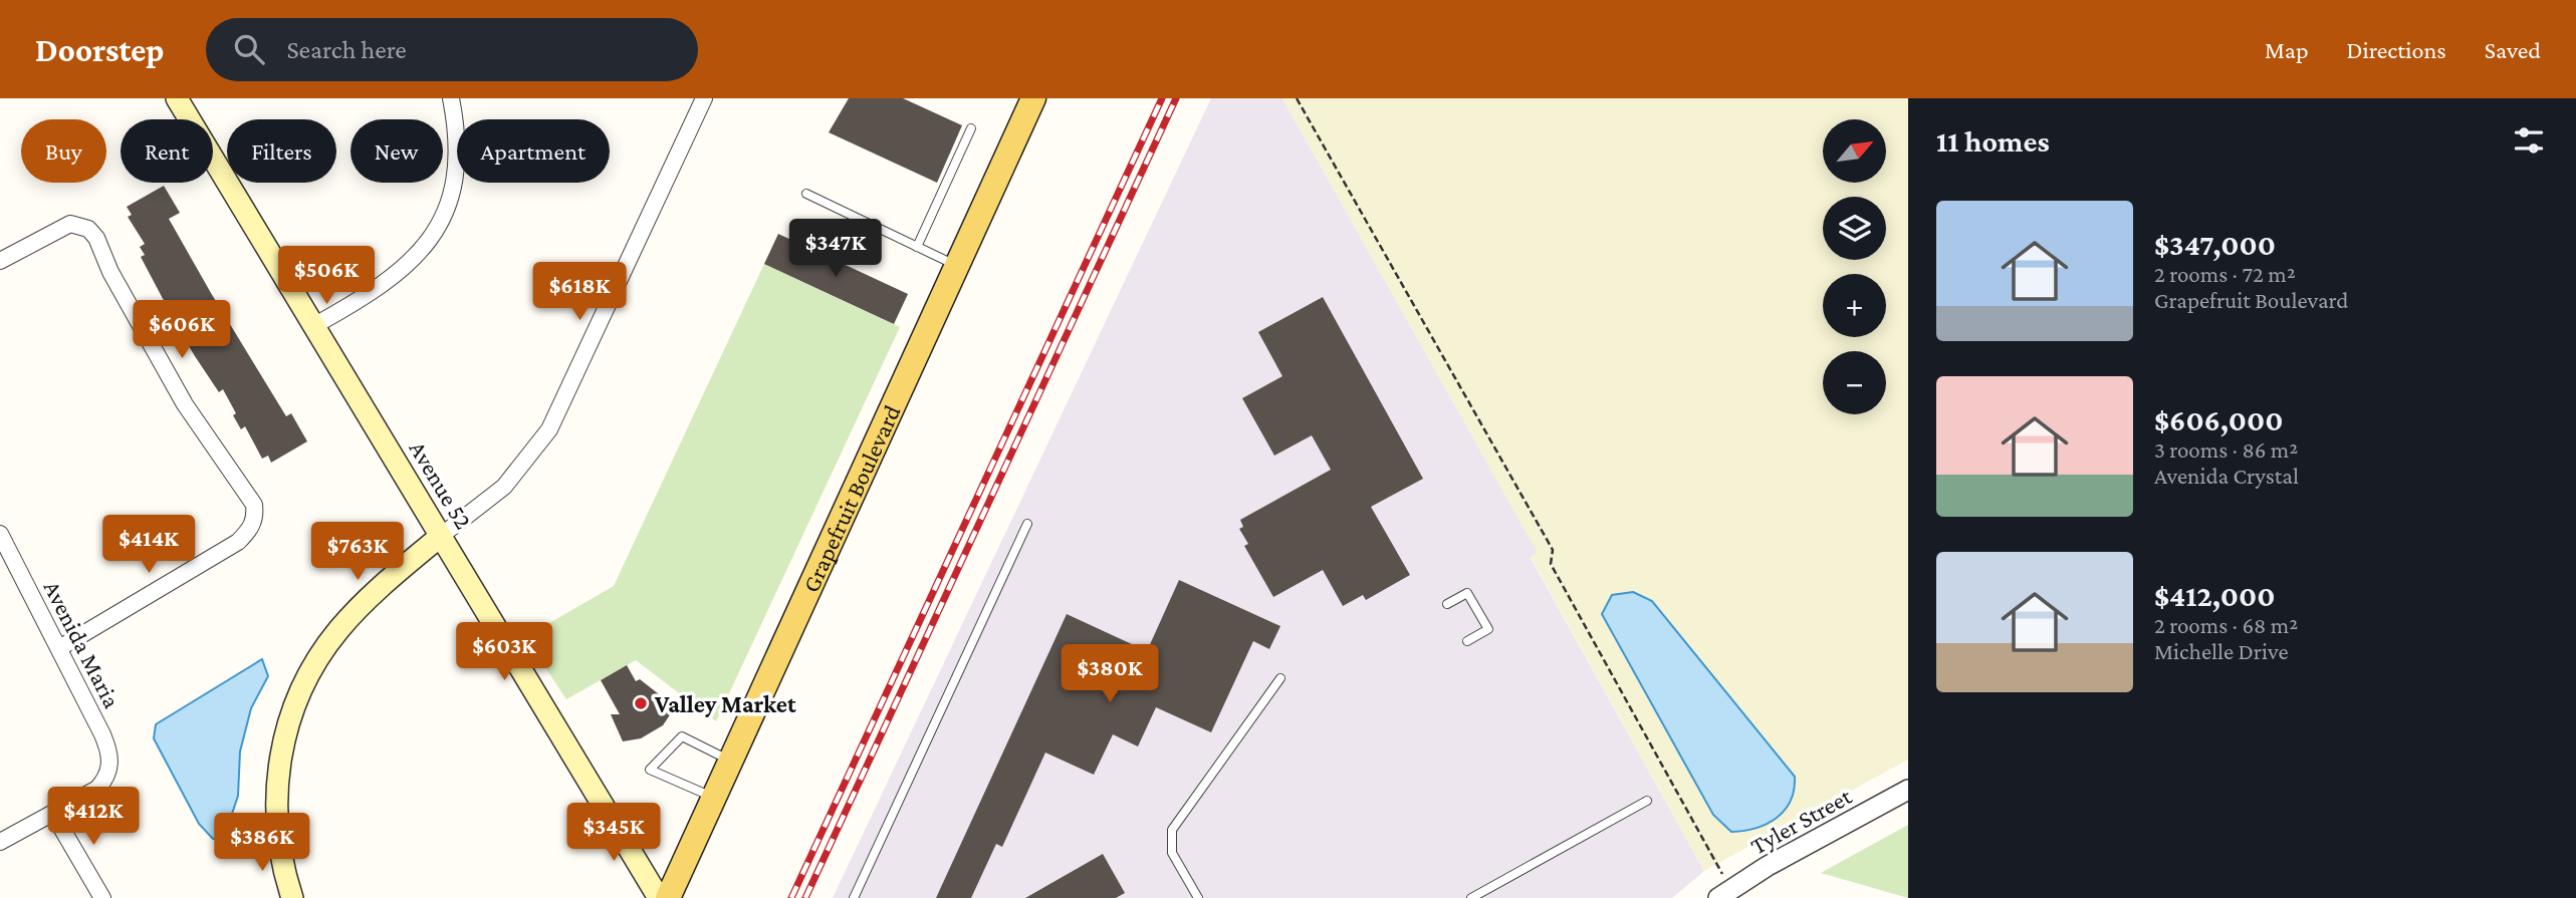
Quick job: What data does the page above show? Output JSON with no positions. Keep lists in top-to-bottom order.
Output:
{
  "streets": {
    "main road": ["Avenue 52", "Grapefruit Boulevard"],
    "street": ["Avenida Maria", "Tyler Street"]
  },
  "places": ["Valley Market"],
  "north": "top right",
  "page": {
    "header": "Doorstep",
    "search": "Search here",
    "nav": ["Map", "Directions", "Saved"],
    "heading": "11 homes",
    "map_buttons": ["+", "−"],
    "chip": [
      "Buy",
      "Rent",
      "Filters",
      "New",
      "Apartment"
    ],
    "list": [
      {
        "name": "$347,000",
        "note": "2 rooms · 72 m² · Grapefruit Boulevard"
      },
      {
        "name": "$606,000",
        "note": "3 rooms · 86 m² · Avenida Crystal"
      },
      {
        "name": "$412,000",
        "note": "2 rooms · 68 m² · Michelle Drive"
      }
    ],
    "price": [
      "$347K",
      "$506K",
      "$618K",
      "$606K",
      "$414K",
      "$763K",
      "$603K",
      "$380K",
      "$412K",
      "$345K",
      "$386K"
    ]
  }
}
